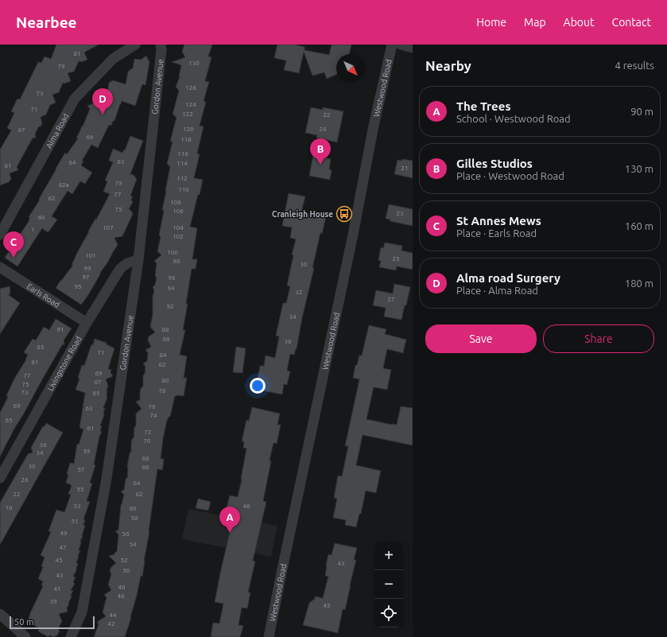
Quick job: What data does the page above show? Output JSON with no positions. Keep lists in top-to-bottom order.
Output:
{
  "streets": {
    "street": [
      "Gordon Avenue",
      "Westwood Road",
      "Alma Road",
      "Earls Road",
      "Livingstone Road"
    ]
  },
  "crossings": [
    ["Gordon Avenue", "Livingstone Road"],
    ["Earls Road", "Livingstone Road"]
  ],
  "places": {
    "bus stop": ["Cranleigh House"]
  },
  "house_numbers": [
    "81",
    "130",
    "79",
    "126",
    "73",
    "124",
    "71",
    "122",
    "22",
    "120",
    "24",
    "67",
    "66",
    "118",
    "116",
    "83",
    "64",
    "114",
    "61",
    "21",
    "112",
    "79",
    "62a",
    "110",
    "77",
    "62",
    "108",
    "75",
    "106",
    "23",
    "60",
    "107",
    "104",
    "1",
    "102",
    "100",
    "101",
    "25",
    "98",
    "30",
    "99",
    "97",
    "96",
    "95",
    "94",
    "32",
    "27",
    "92",
    "34",
    "91",
    "88",
    "86",
    "36",
    "85",
    "71",
    "84",
    "81",
    "82",
    "69",
    "77",
    "80",
    "67",
    "75",
    "78",
    "73",
    "65",
    "69",
    "76",
    "63",
    "74",
    "65",
    "61",
    "72",
    "70",
    "36",
    "59",
    "34",
    "68",
    "30",
    "66",
    "57",
    "26",
    "64",
    "55",
    "22",
    "62",
    "53",
    "46",
    "18",
    "60",
    "58",
    "51",
    "49",
    "56",
    "54",
    "47",
    "45",
    "52",
    "43",
    "50",
    "43",
    "48",
    "41",
    "46",
    "39",
    "45",
    "44",
    "42"
  ],
  "scale_bar": "50 m",
  "north": "bottom right",
  "page": {
    "header": "Nearbee",
    "nav": [
      "Home",
      "Map",
      "About",
      "Contact"
    ],
    "heading": ["Nearby", "4 results"],
    "list": [
      {
        "mark": "A",
        "name": "The Trees",
        "note": "School · Westwood Road",
        "value": "90 m"
      },
      {
        "mark": "B",
        "name": "Gilles Studios",
        "note": "Place · Westwood Road",
        "value": "130 m"
      },
      {
        "mark": "C",
        "name": "St Annes Mews",
        "note": "Place · Earls Road",
        "value": "160 m"
      },
      {
        "mark": "D",
        "name": "Alma road Surgery",
        "note": "Place · Alma Road",
        "value": "180 m"
      }
    ],
    "pins": [
      "D",
      "B",
      "C",
      "A"
    ],
    "buttons": ["Save", "Share"],
    "map_buttons": ["+", "−"],
    "scale": "50 m"
  }
}
